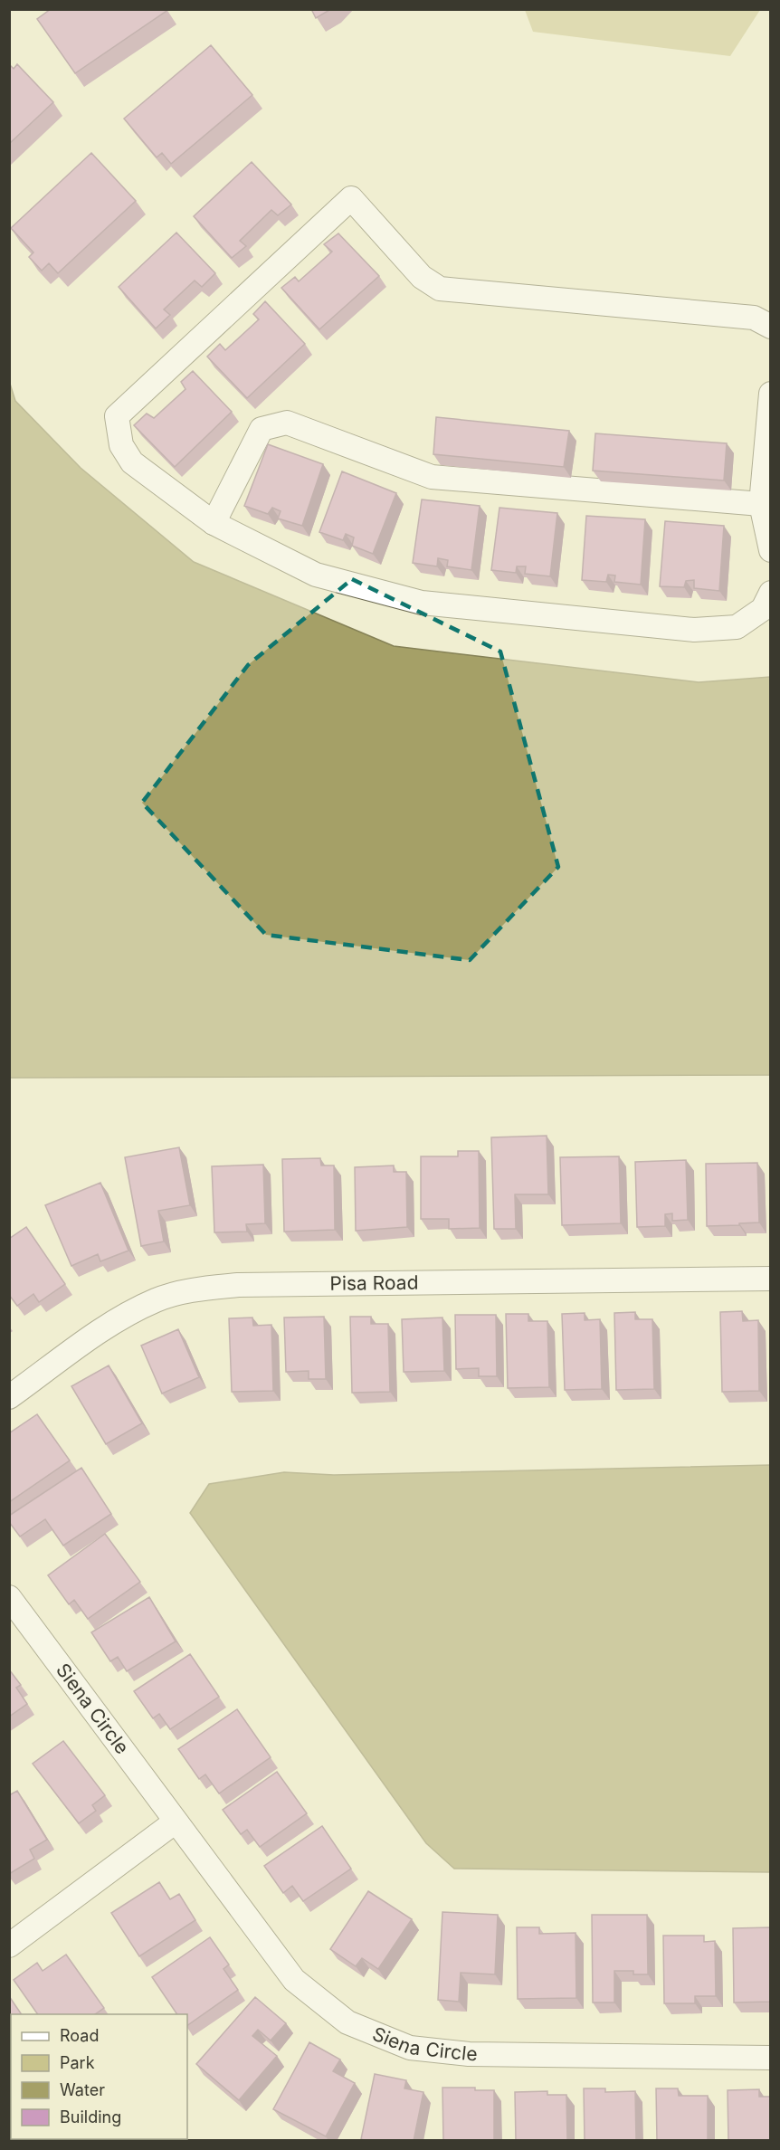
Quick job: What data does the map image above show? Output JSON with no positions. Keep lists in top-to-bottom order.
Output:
{
  "streets": {
    "street": ["Pisa Road", "Siena Circle"]
  },
  "legend": [
    "Road",
    "Park",
    "Water",
    "Building"
  ]
}
